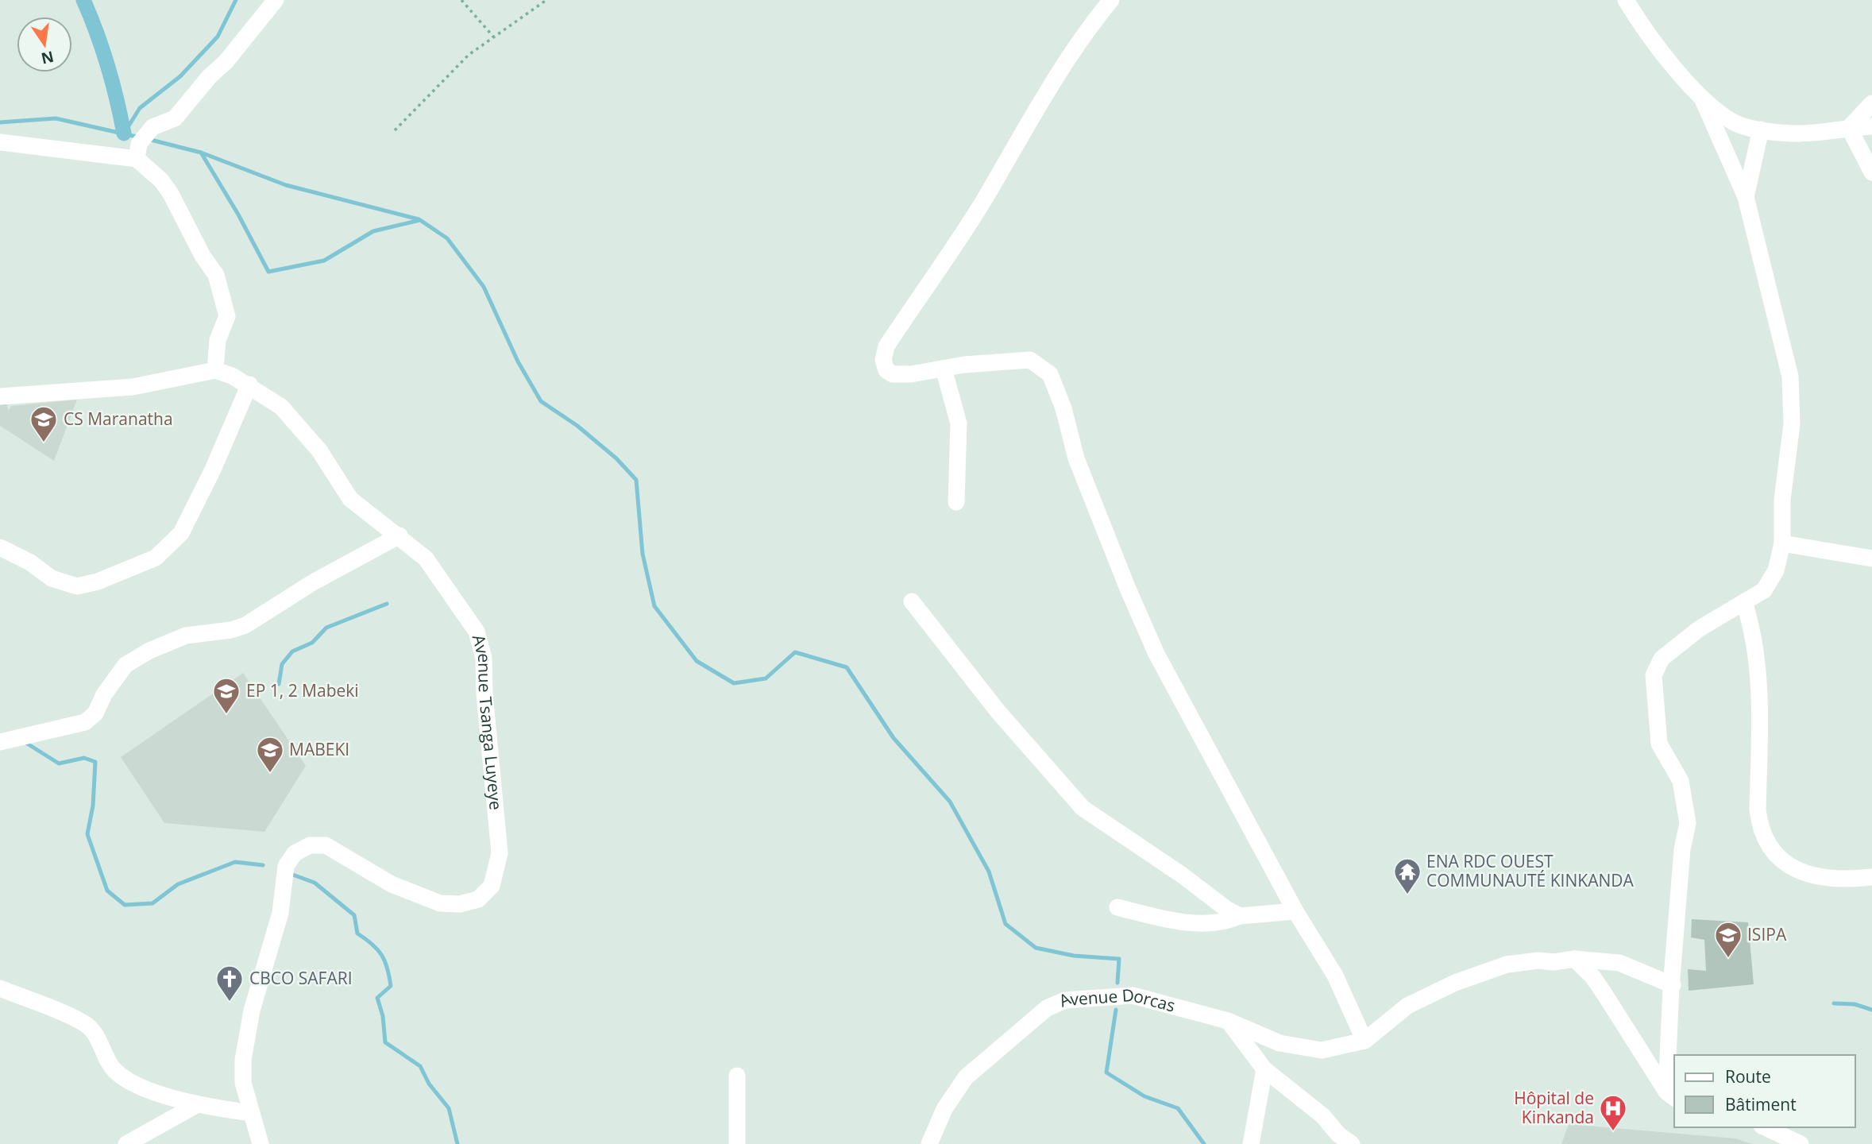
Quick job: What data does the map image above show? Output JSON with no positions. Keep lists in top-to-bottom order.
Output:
{
  "streets": {
    "street": ["Avenue Tsanga Luyeye", "Avenue Dorcas"]
  },
  "places": {
    "school or university": [
      "CS Maranatha",
      "EP 1, 2 Mabeki",
      "MABEKI",
      "ISIPA"
    ],
    "temple": ["ENA RDC OUEST COMMUNAUTÉ KINKANDA"],
    "church": ["CBCO SAFARI"],
    "hospital": ["Hôpital de Kinkanda"]
  },
  "legend": ["Route", "Bâtiment"],
  "north": "bottom"
}
